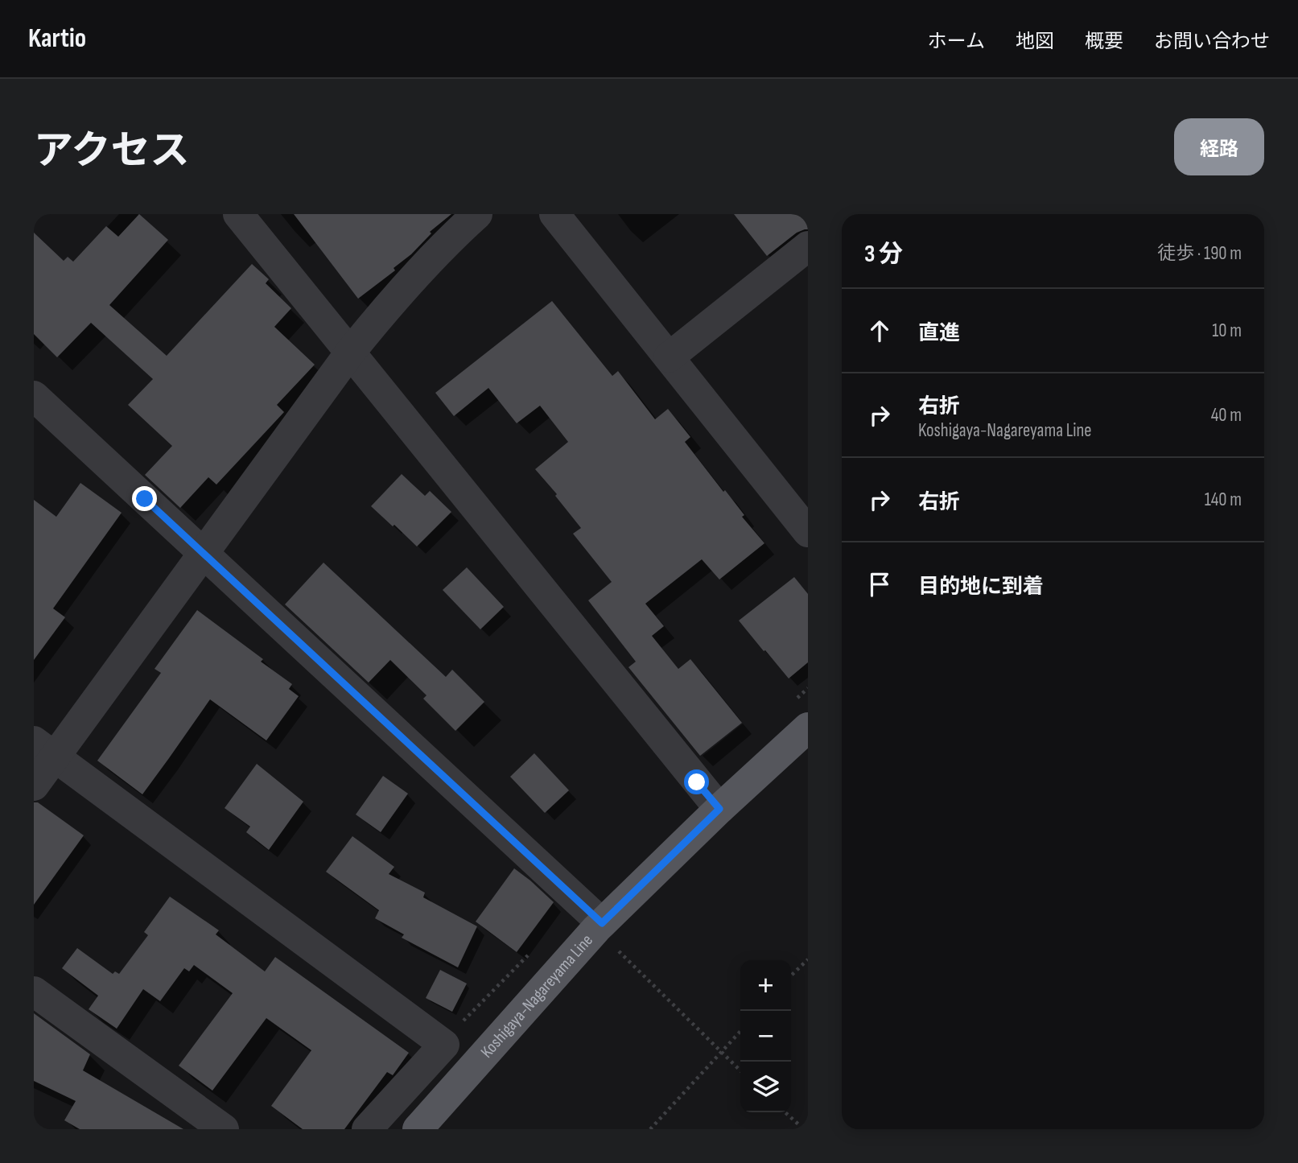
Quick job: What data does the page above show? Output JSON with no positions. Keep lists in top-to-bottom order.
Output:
{
  "streets": {
    "main road": ["Koshigaya-Nagareyama Line"]
  },
  "page": {
    "header": "Kartio",
    "nav": [
      "ホーム",
      "地図",
      "概要",
      "お問い合わせ"
    ],
    "title": "アクセス",
    "buttons": "経路",
    "heading": ["3 分", "徒歩 · 190 m"],
    "list": [
      ["直進", "10 m"],
      ["右折", "Koshigaya-Nagareyama Line", "40 m"],
      ["右折", "140 m"],
      "目的地に到着"
    ],
    "map_buttons": ["+", "−"]
  }
}
